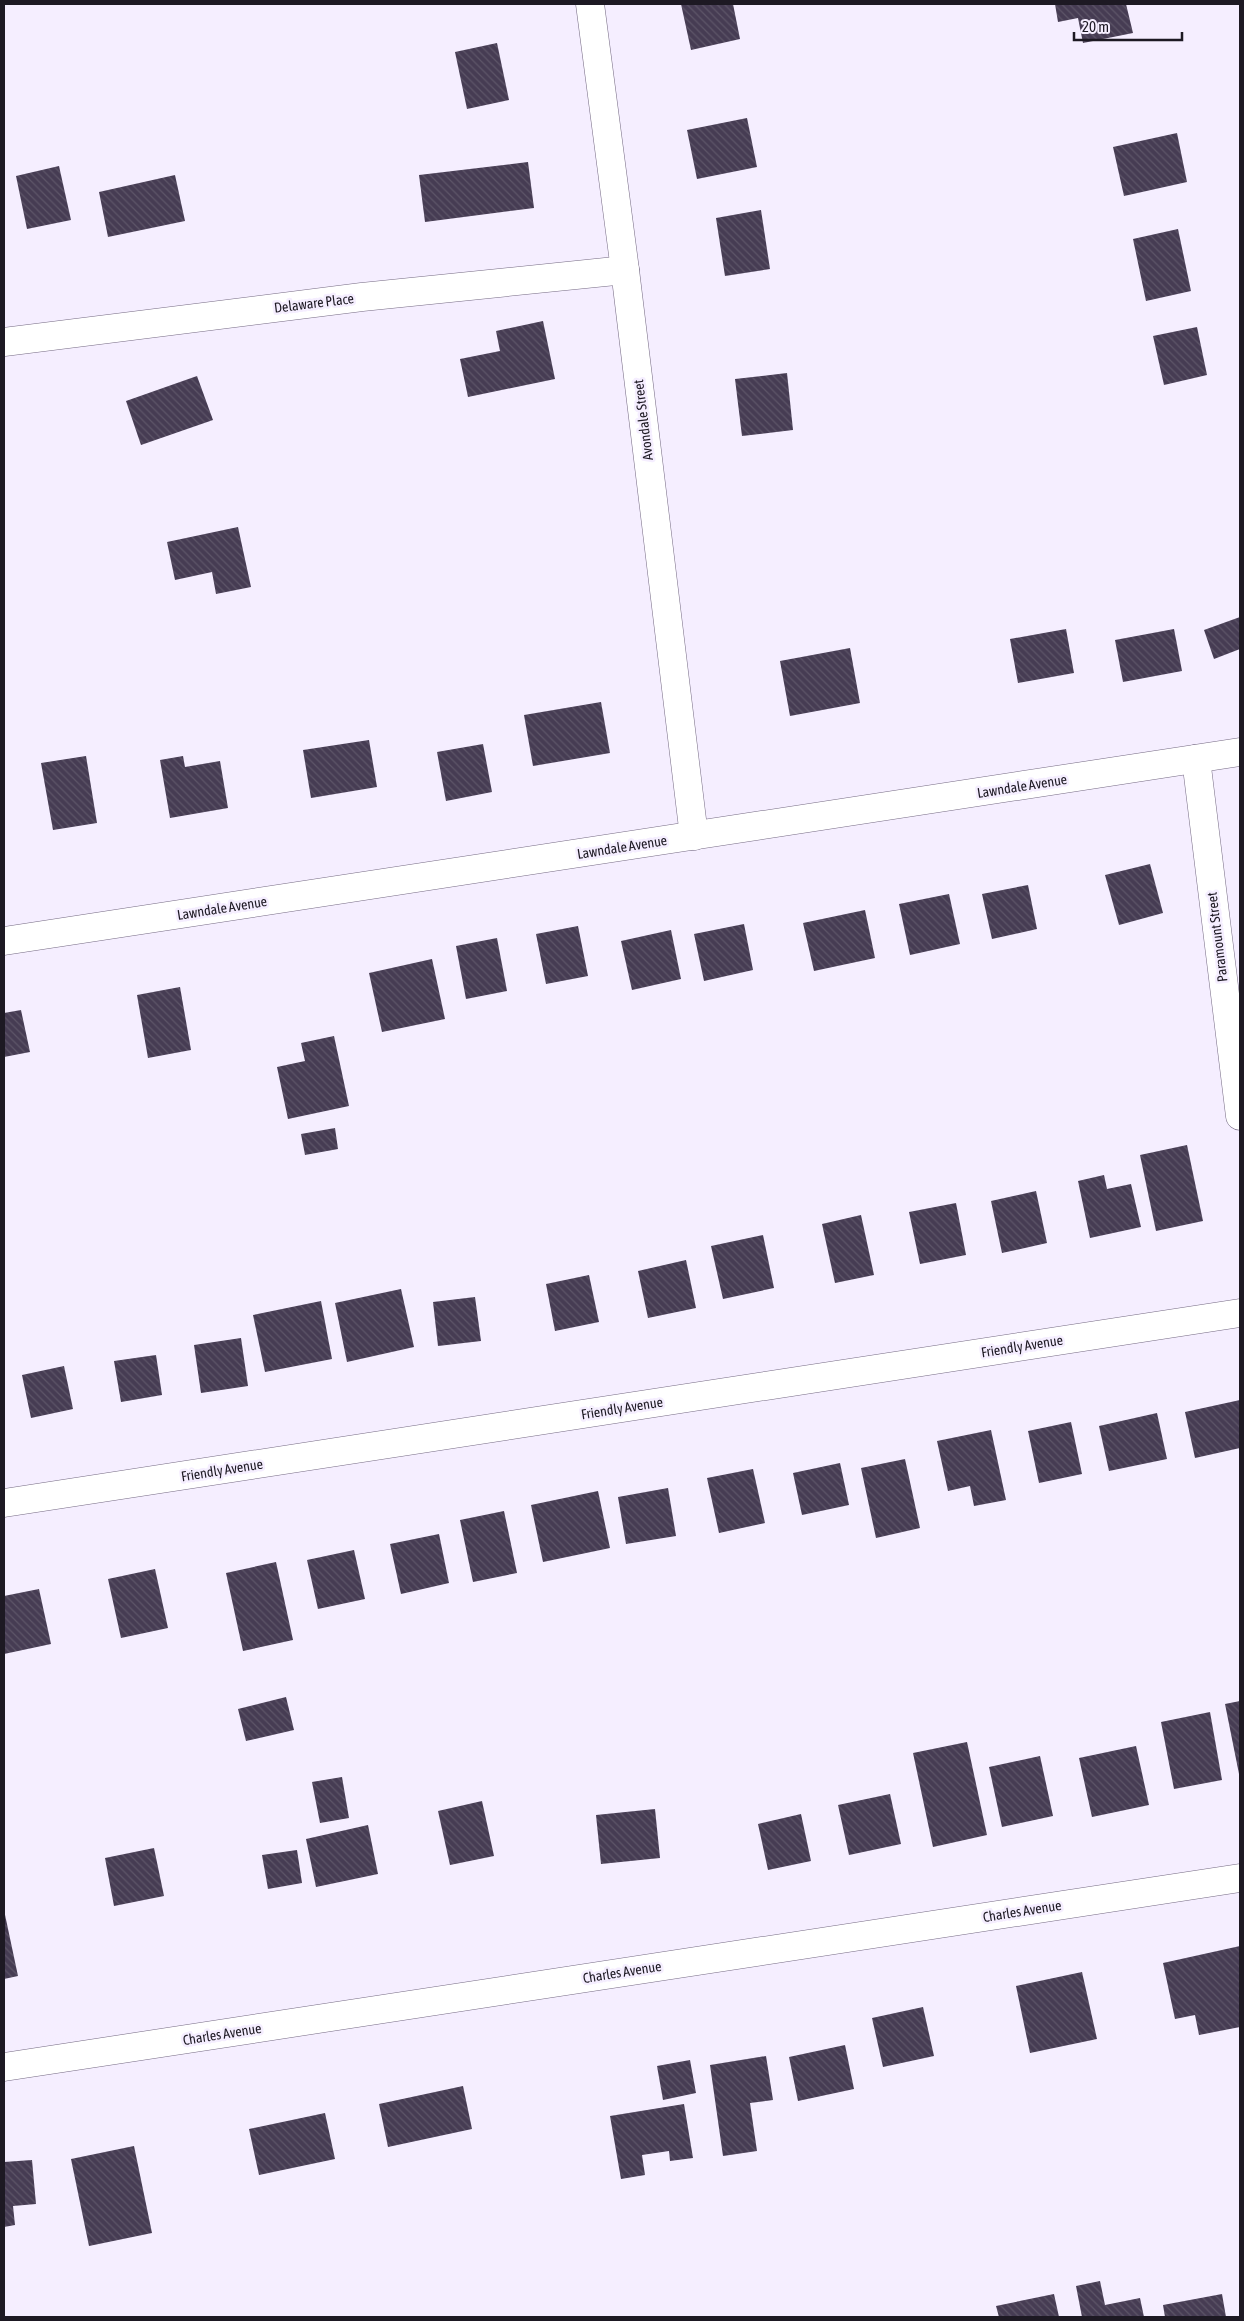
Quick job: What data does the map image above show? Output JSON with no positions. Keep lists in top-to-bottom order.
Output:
{
  "streets": {
    "street": [
      "Delaware Place",
      "Avondale Street",
      "Lawndale Avenue",
      "Paramount Street",
      "Friendly Avenue",
      "Charles Avenue"
    ]
  },
  "crossings": [
    ["Delaware Place", "Avondale Street"],
    ["Avondale Street", "Lawndale Avenue"],
    ["Lawndale Avenue", "Paramount Street"]
  ],
  "scale_bar": "20 m"
}
